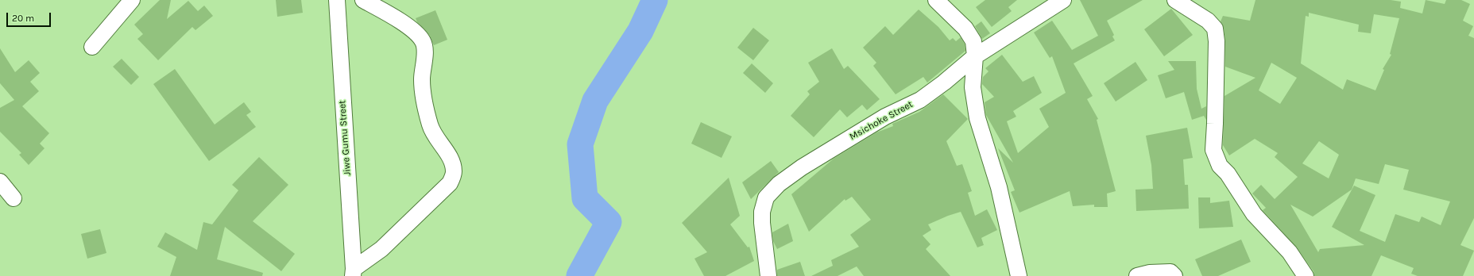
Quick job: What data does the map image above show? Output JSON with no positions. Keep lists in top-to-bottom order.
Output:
{
  "streets": {
    "street": ["Msichoke Street", "Jiwe Gumu Street"]
  },
  "scale_bar": "20 m"
}
